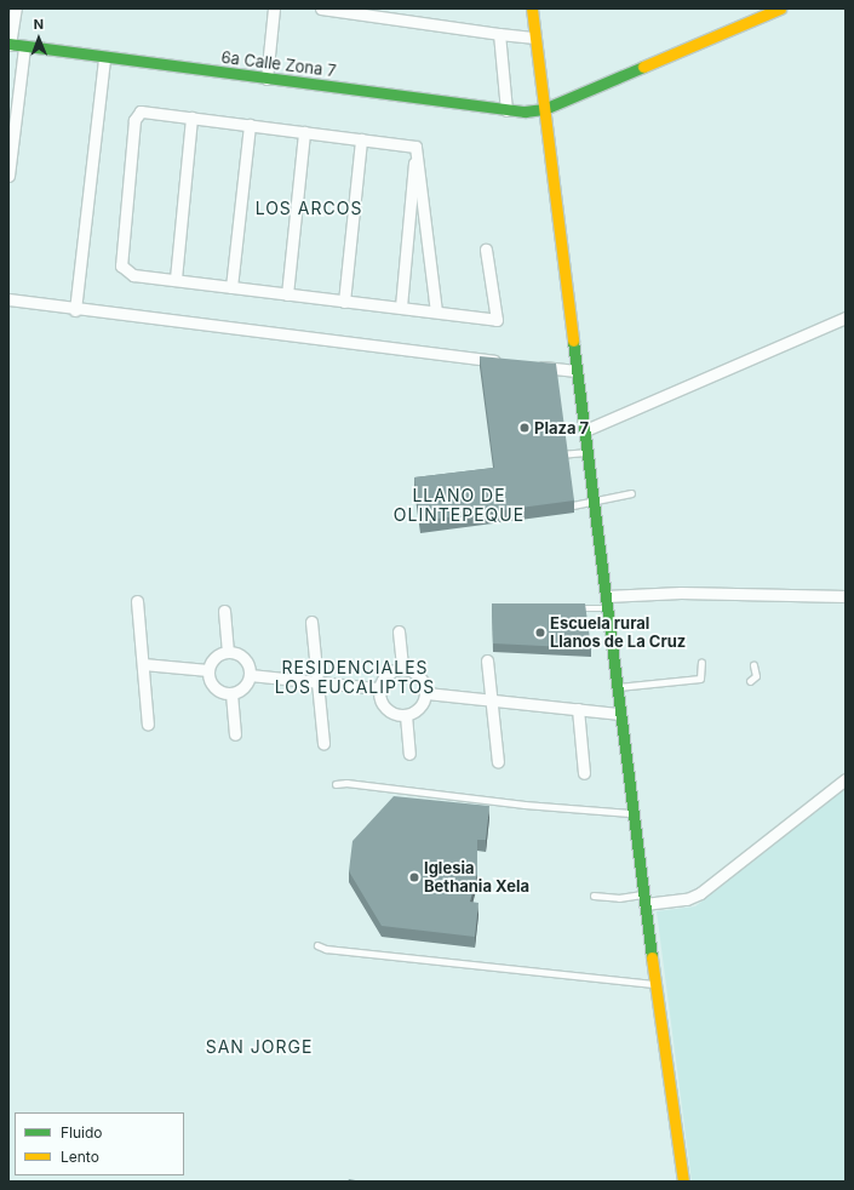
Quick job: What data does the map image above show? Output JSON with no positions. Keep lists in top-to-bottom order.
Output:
{
  "streets": {
    "main road": ["6a Calle Zona 7"]
  },
  "districts": [
    "LOS ARCOS",
    "LLANO DE OLINTEPEQUE",
    "RESIDENCIALES LOS EUCALIPTOS",
    "SAN JORGE"
  ],
  "places": ["Plaza 7", "Escuela rural Llanos de La Cruz", "Iglesia Bethania Xela"],
  "legend": ["Fluido", "Lento"],
  "north": "top"
}
